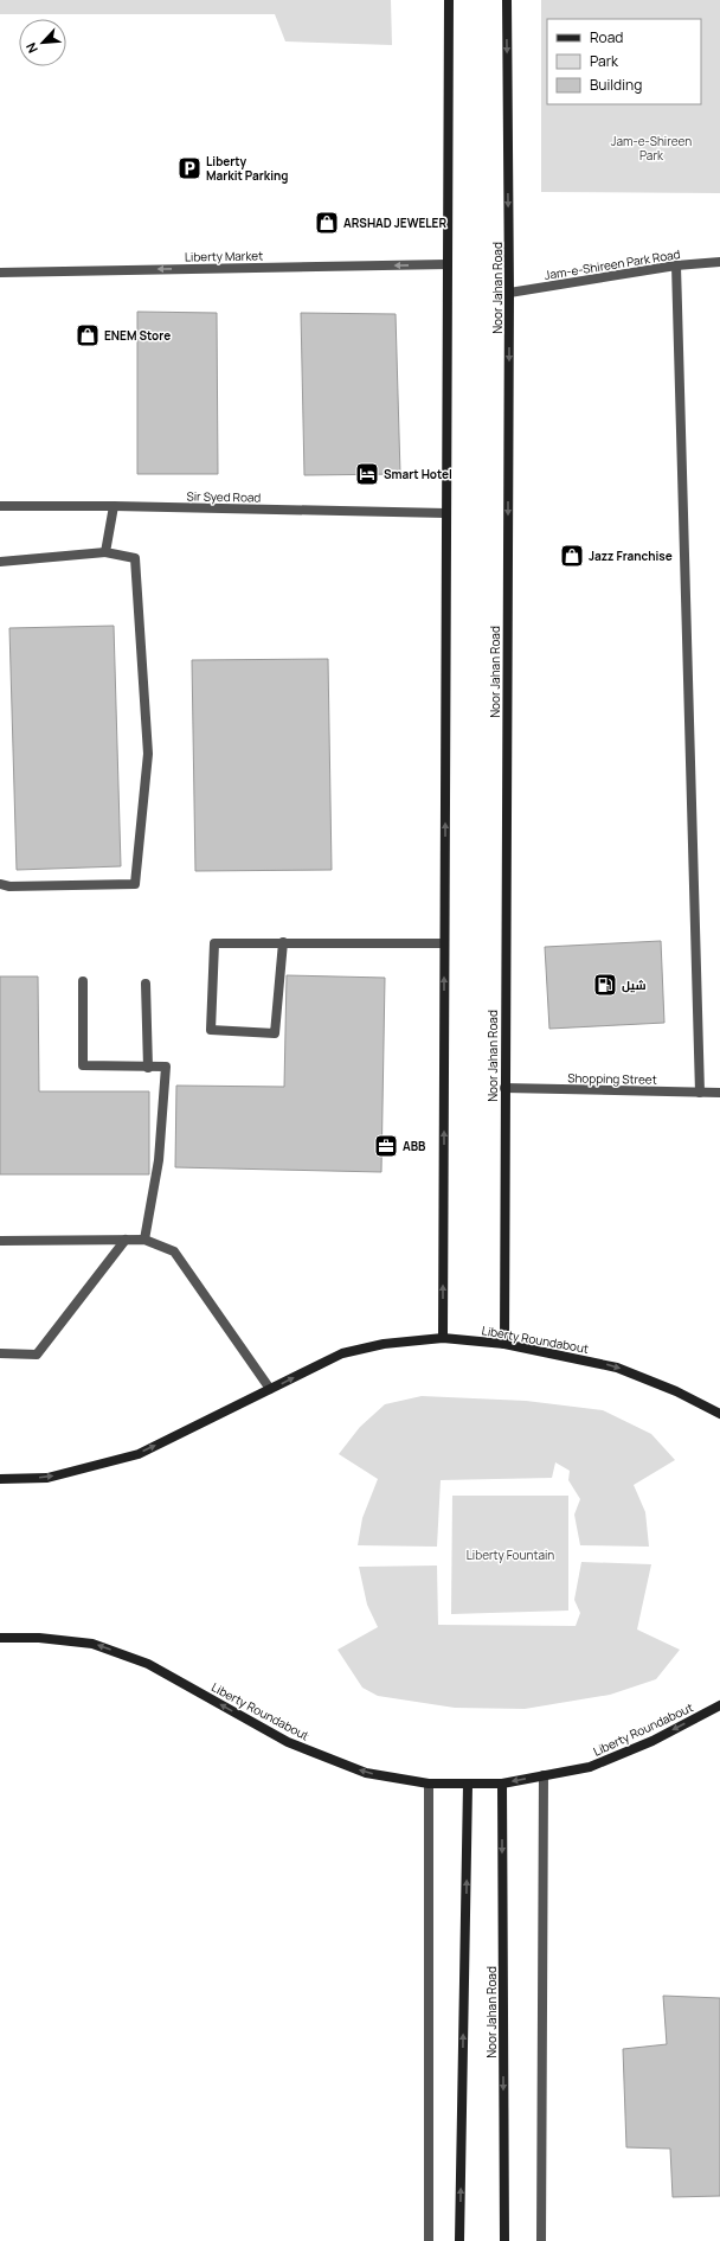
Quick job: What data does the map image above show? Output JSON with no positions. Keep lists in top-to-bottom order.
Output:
{
  "streets": {
    "street": [
      "Liberty Market",
      "Jam-e-Shireen Park Road",
      "Noor Jahan Road",
      "Sir Syed Road",
      "Shopping Street",
      "Liberty Roundabout"
    ]
  },
  "crossings": [
    ["Jam-e-Shireen Park Road", "Noor Jahan Road"],
    ["Noor Jahan Road", "Shopping Street"],
    ["Noor Jahan Road", "Liberty Roundabout"]
  ],
  "one_way": ["Liberty Market"],
  "parks": ["Jam-e-Shireen Park", "Liberty Fountain"],
  "places": {
    "parking": ["Liberty Markit Parking"],
    "shop": ["ARSHAD JEWELER", "ENEM Store", "Jazz Franchise"],
    "hotel": ["Smart Hotel"],
    "fuel station": ["شیل"],
    "office": ["ABB"]
  },
  "legend": ["Road", "Park", "Building"],
  "north": "bottom left"
}
